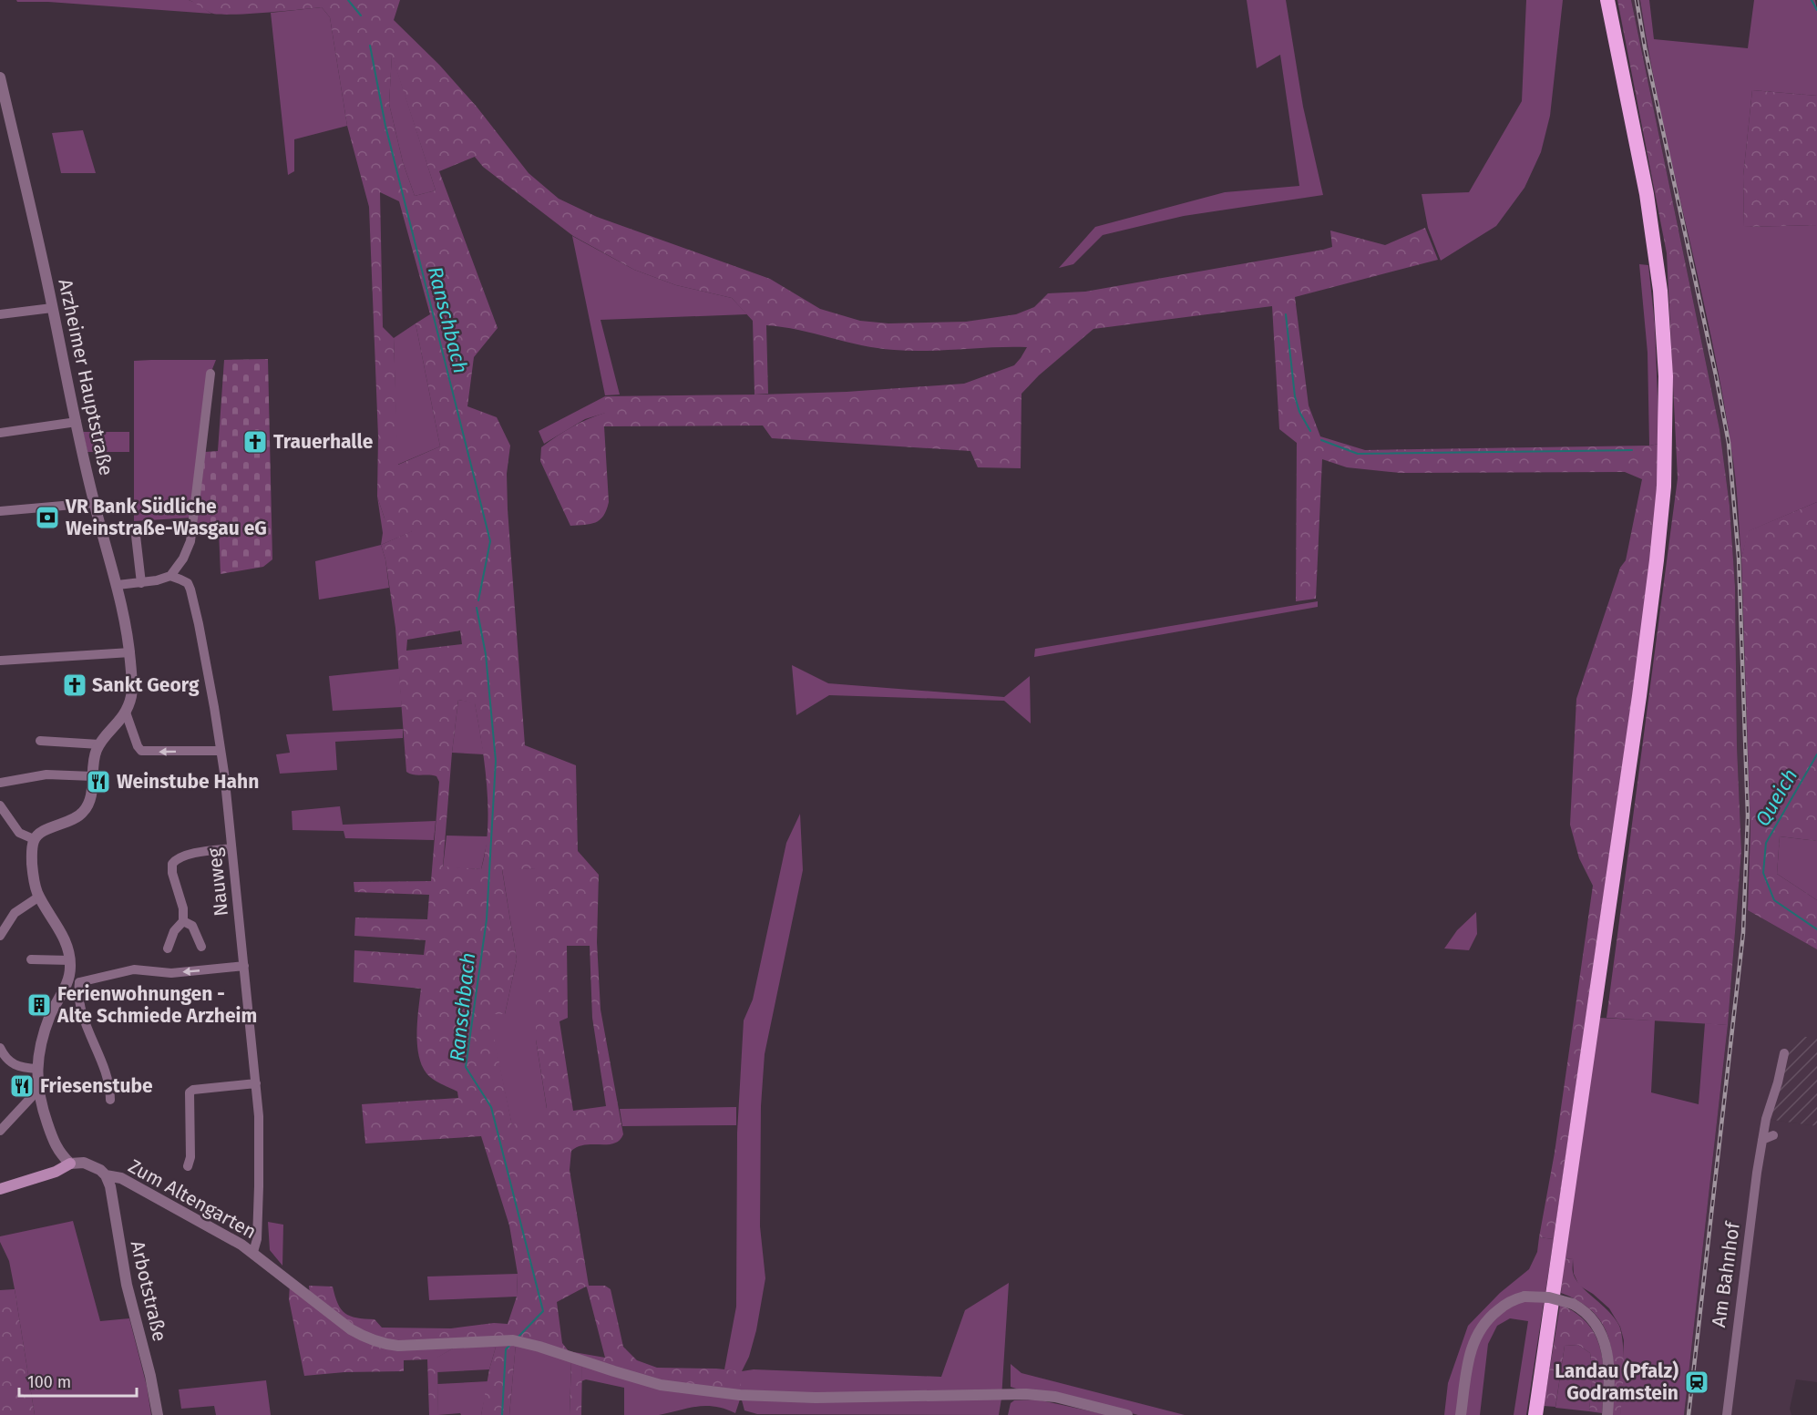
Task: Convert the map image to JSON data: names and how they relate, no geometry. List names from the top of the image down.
{
  "streets": {
    "street": [
      "Arzheimer Hauptstraße",
      "Nauweg",
      "Zum Altengarten",
      "Am Bahnhof",
      "Arbotstraße"
    ]
  },
  "crossings": [
    ["Nauweg", "Zum Altengarten"],
    ["Zum Altengarten", "Arbotstraße"]
  ],
  "water": ["Ranschbach", "Queich"],
  "places": {
    "church": ["Trauerhalle", "Sankt Georg"],
    "bank": ["VR Bank Südliche Weinstraße-Wasgau eG"],
    "restaurant": ["Weinstube Hahn", "Friesenstube"],
    "building": ["Ferienwohnungen - Alte Schmiede Arzheim"],
    "station": ["Landau (Pfalz) Godramstein"]
  },
  "scale_bar": "100 m"
}
